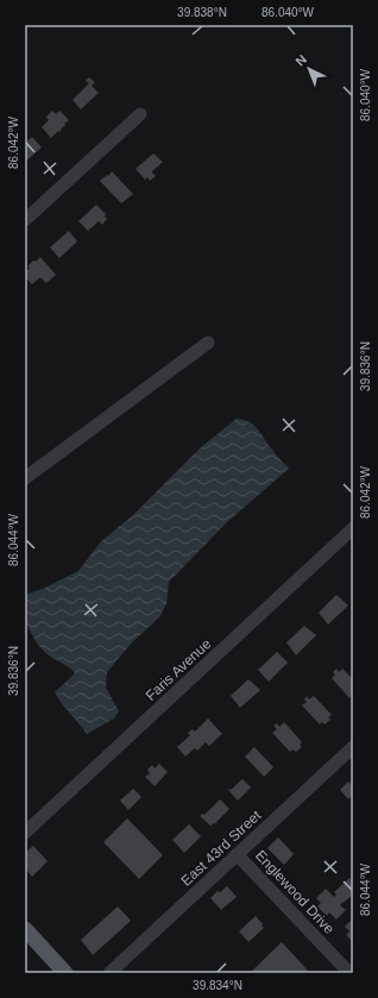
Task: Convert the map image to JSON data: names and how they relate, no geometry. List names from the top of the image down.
{
  "streets": {
    "street": ["Faris Avenue", "East 43rd Street", "Englewood Drive"]
  },
  "crossings": [
    ["East 43rd Street", "Englewood Drive"]
  ],
  "north": "top left",
  "coordinates": [
    "39.838°N",
    "86.040°W",
    "86.042°W",
    "39.836°N",
    "86.044°W",
    "39.834°N"
  ]
}
